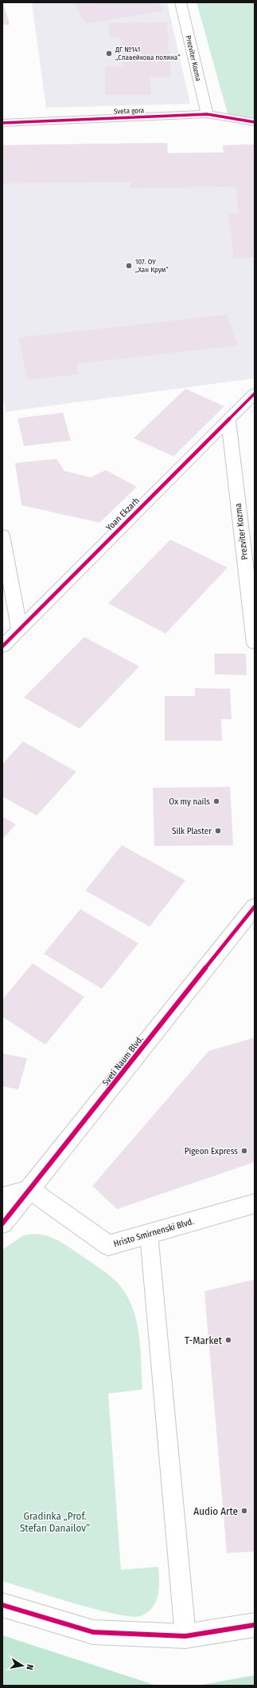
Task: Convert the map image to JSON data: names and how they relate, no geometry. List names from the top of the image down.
{
  "streets": {
    "street": [
      "Prezviter Kozma",
      "Sveta gora",
      "Yoan Ekzarh",
      "Sveti Naum Blvd.",
      "Hristo Smirnenski Blvd."
    ]
  },
  "crossings": [
    ["Prezviter Kozma", "Sveta gora"],
    ["Prezviter Kozma", "Yoan Ekzarh"],
    ["Sveti Naum Blvd.", "Hristo Smirnenski Blvd."]
  ],
  "parks": ["Gradinka „Prof. Stefan Danailov“"],
  "places": [
    "ДГ №141 „Славейкова поляна“",
    "107. ОУ „Хан Крум“",
    "Ox my nails",
    "Silk Plaster",
    "Pigeon Express",
    "T-Market",
    "Audio Arte"
  ],
  "north": "right"
}
